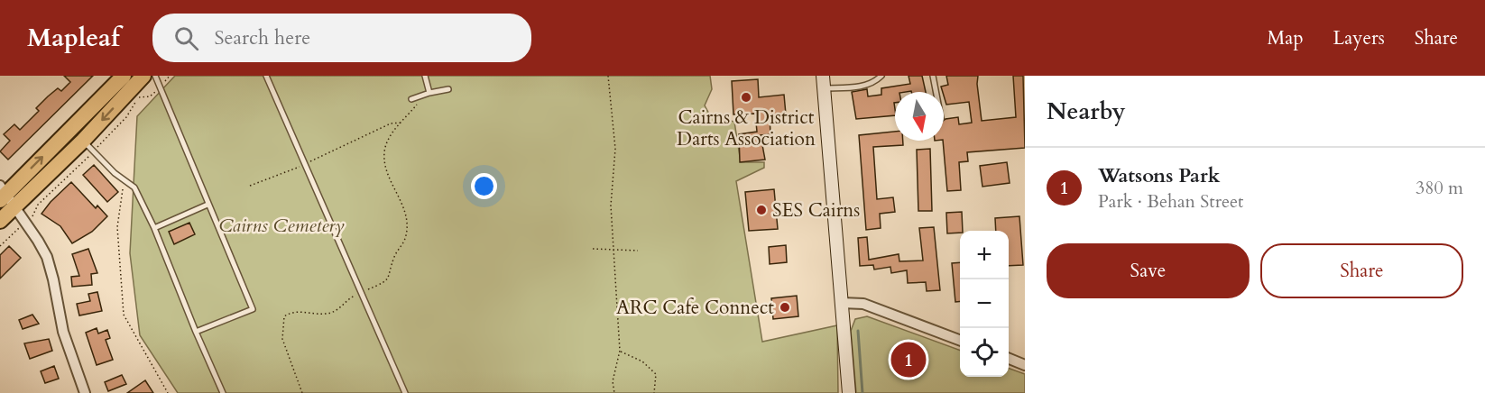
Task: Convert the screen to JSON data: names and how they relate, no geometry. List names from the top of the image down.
{
  "parks": ["Cairns Cemetery"],
  "places": ["Cairns & District Darts Association", "SES Cairns", "ARC Cafe Connect"],
  "north": "bottom",
  "page": {
    "header": "Mapleaf",
    "search": "Search here",
    "nav": ["Map", "Layers", "Share"],
    "heading": "Nearby",
    "list": [
      {
        "mark": "1",
        "name": "Watsons Park",
        "note": "Park · Behan Street",
        "value": "380 m"
      }
    ],
    "buttons": ["Save", "Share"],
    "map_buttons": ["+", "−"],
    "pins": "1"
  }
}
